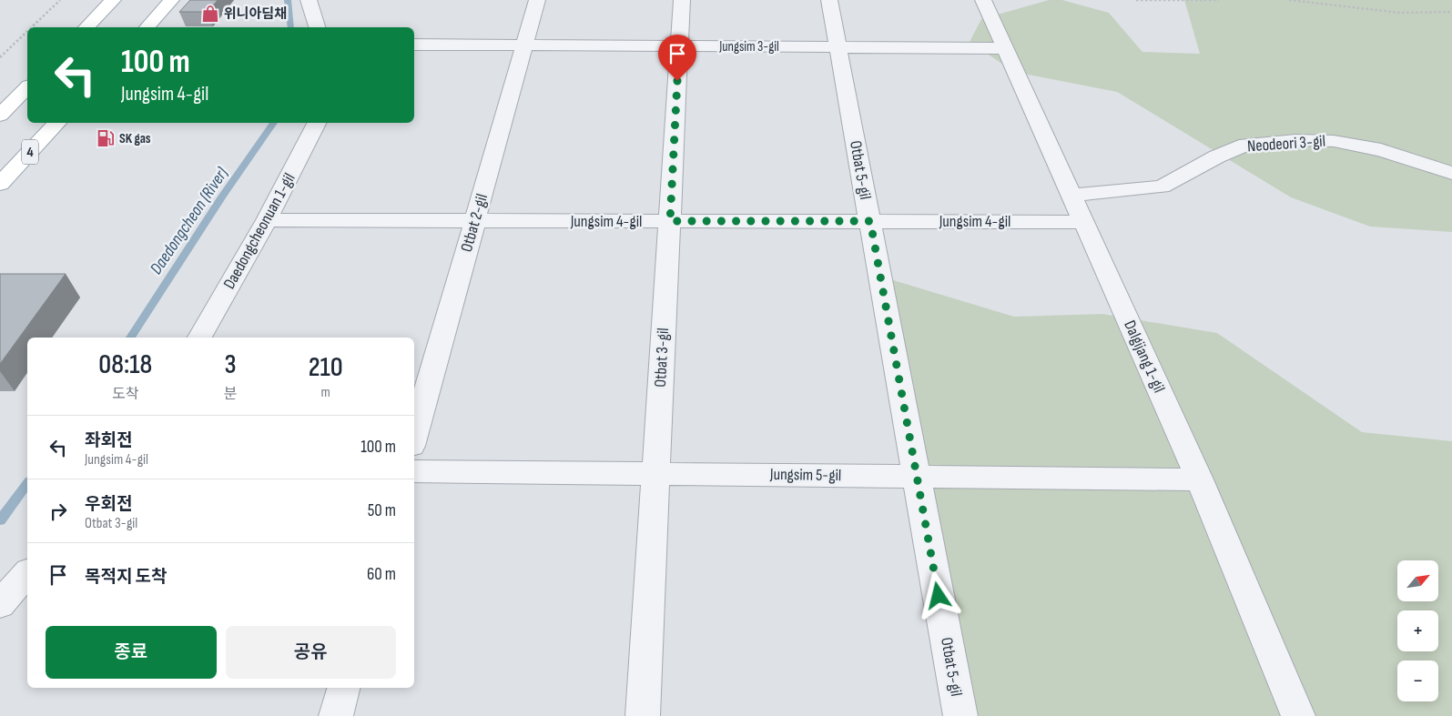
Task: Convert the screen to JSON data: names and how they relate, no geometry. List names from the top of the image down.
{
  "streets": {
    "main road": ["4"],
    "street": [
      "Jungsim 3-gil",
      "Neodeori 3-gil",
      "Otbat 5-gil",
      "Jungsim 4-gil",
      "Otbat 2-gil",
      "Daedongcheonuan 1-gil",
      "Dalgijang 1-gil",
      "Otbat 3-gil",
      "Jungsim 5-gil"
    ]
  },
  "crossings": [
    ["Jungsim 3-gil", "Otbat 5-gil"],
    ["Jungsim 3-gil", "Otbat 2-gil"],
    ["Jungsim 3-gil", "Dalgijang 1-gil"],
    ["Jungsim 3-gil", "Otbat 3-gil"],
    ["Neodeori 3-gil", "Dalgijang 1-gil"],
    ["Otbat 5-gil", "Jungsim 4-gil"],
    ["Otbat 5-gil", "Jungsim 5-gil"],
    ["Jungsim 4-gil", "Otbat 2-gil"],
    ["Jungsim 4-gil", "Daedongcheonuan 1-gil"],
    ["Jungsim 4-gil", "Dalgijang 1-gil"],
    ["Jungsim 4-gil", "Otbat 3-gil"],
    ["Dalgijang 1-gil", "Jungsim 5-gil"],
    ["Otbat 3-gil", "Jungsim 5-gil"]
  ],
  "water": ["Daedongcheon (River)"],
  "places": {
    "shop": ["위니아딤채"],
    "fuel station": ["SK gas"]
  },
  "north": "top right",
  "page": {
    "turn": ["100 m", "Jungsim 4-gil"],
    "eta": [
      "08:18",
      "도착",
      "3",
      "분",
      "210",
      "m"
    ],
    "list": [
      {
        "name": "좌회전",
        "note": "Jungsim 4-gil",
        "value": "100 m"
      },
      {
        "name": "우회전",
        "note": "Otbat 3-gil",
        "value": "50 m"
      },
      {
        "name": "목적지 도착",
        "value": "60 m"
      }
    ],
    "map_buttons": ["+", "−"],
    "buttons": ["종료", "공유"]
  }
}
